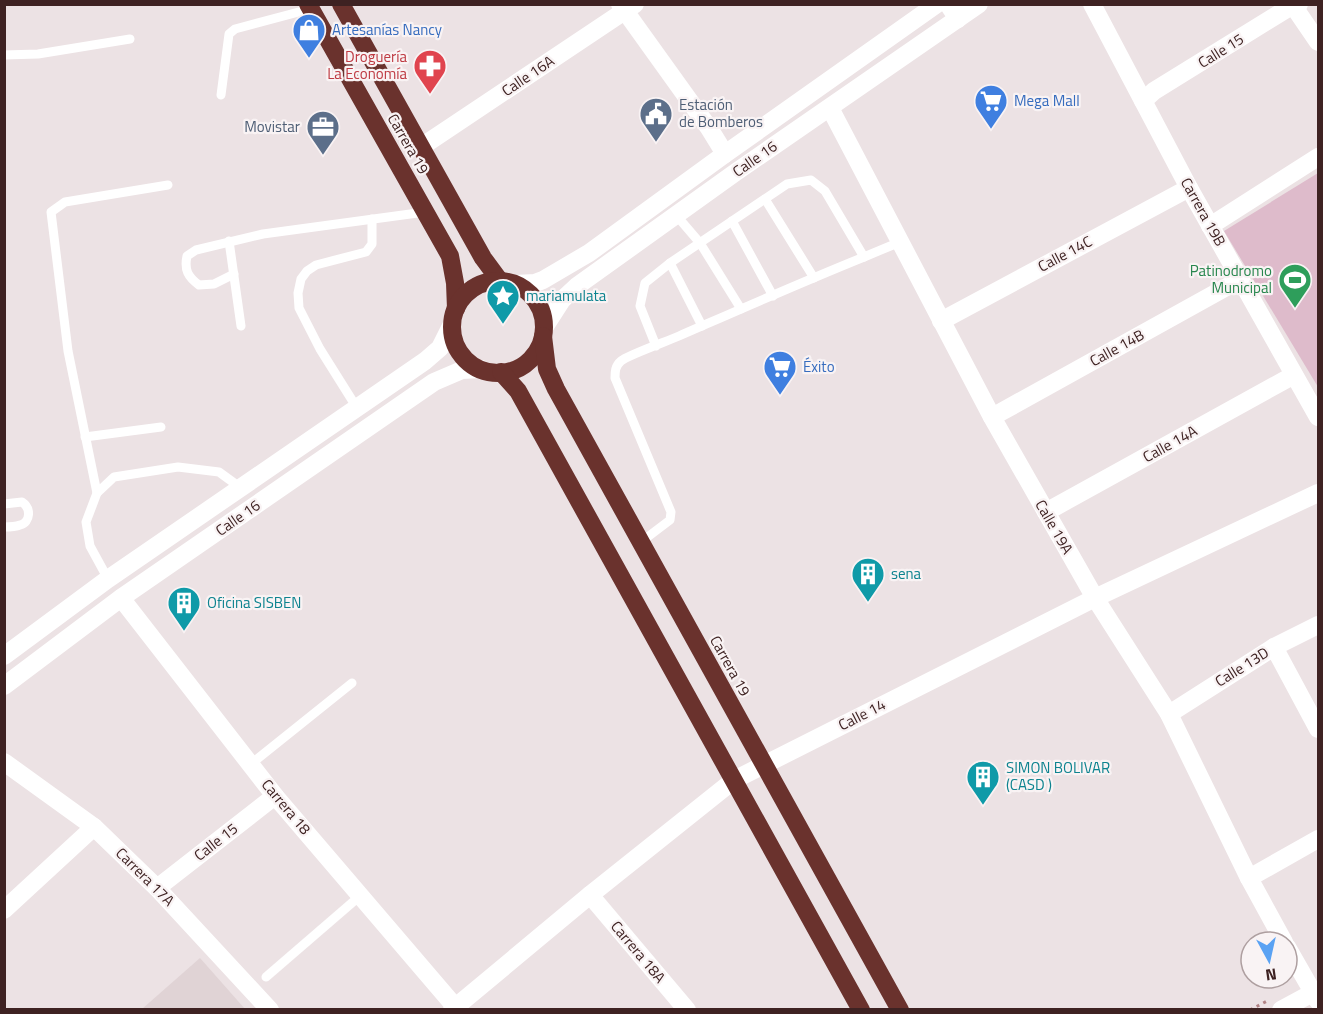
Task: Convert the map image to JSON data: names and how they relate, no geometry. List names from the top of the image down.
{
  "streets": {
    "highway": ["Carrera 19"],
    "street": [
      "Calle 15",
      "Calle 16A",
      "Calle 16",
      "Carrera 19B",
      "Calle 14C",
      "Calle 14B",
      "Calle 14A",
      "Calle 19A",
      "Calle 13D",
      "Calle 14",
      "Carrera 18",
      "Carrera 17A",
      "Carrera 18A"
    ]
  },
  "crossings": [
    ["Calle 15", "Carrera 19B"],
    ["Calle 15", "Carrera 18"],
    ["Calle 15", "Carrera 17A"],
    ["Calle 16A", "Carrera 19"],
    ["Carrera 19", "Calle 16"],
    ["Carrera 19", "Calle 14"],
    ["Calle 16", "Calle 19A"],
    ["Calle 16", "Carrera 18"],
    ["Carrera 19B", "Calle 14C"],
    ["Carrera 19B", "Calle 14B"],
    ["Carrera 19B", "Calle 14A"],
    ["Calle 14C", "Calle 19A"],
    ["Calle 14B", "Calle 19A"],
    ["Calle 14A", "Calle 19A"],
    ["Calle 19A", "Calle 13D"],
    ["Calle 19A", "Calle 14"],
    ["Calle 14", "Carrera 18"],
    ["Calle 14", "Carrera 18A"]
  ],
  "places": {
    "shop": ["Artesanías Nancy"],
    "pharmacy": ["Droguería La Economía"],
    "supermarket": ["Mega Mall", "Éxito"],
    "public building": ["Estación de Bomberos"],
    "office": ["Movistar"],
    "sports": ["Patinodromo Municipal"],
    "place": ["mariamulata"],
    "building": ["sena", "Oficina SISBEN", "SIMON BOLIVAR (CASD )"]
  },
  "north": "bottom"
}
